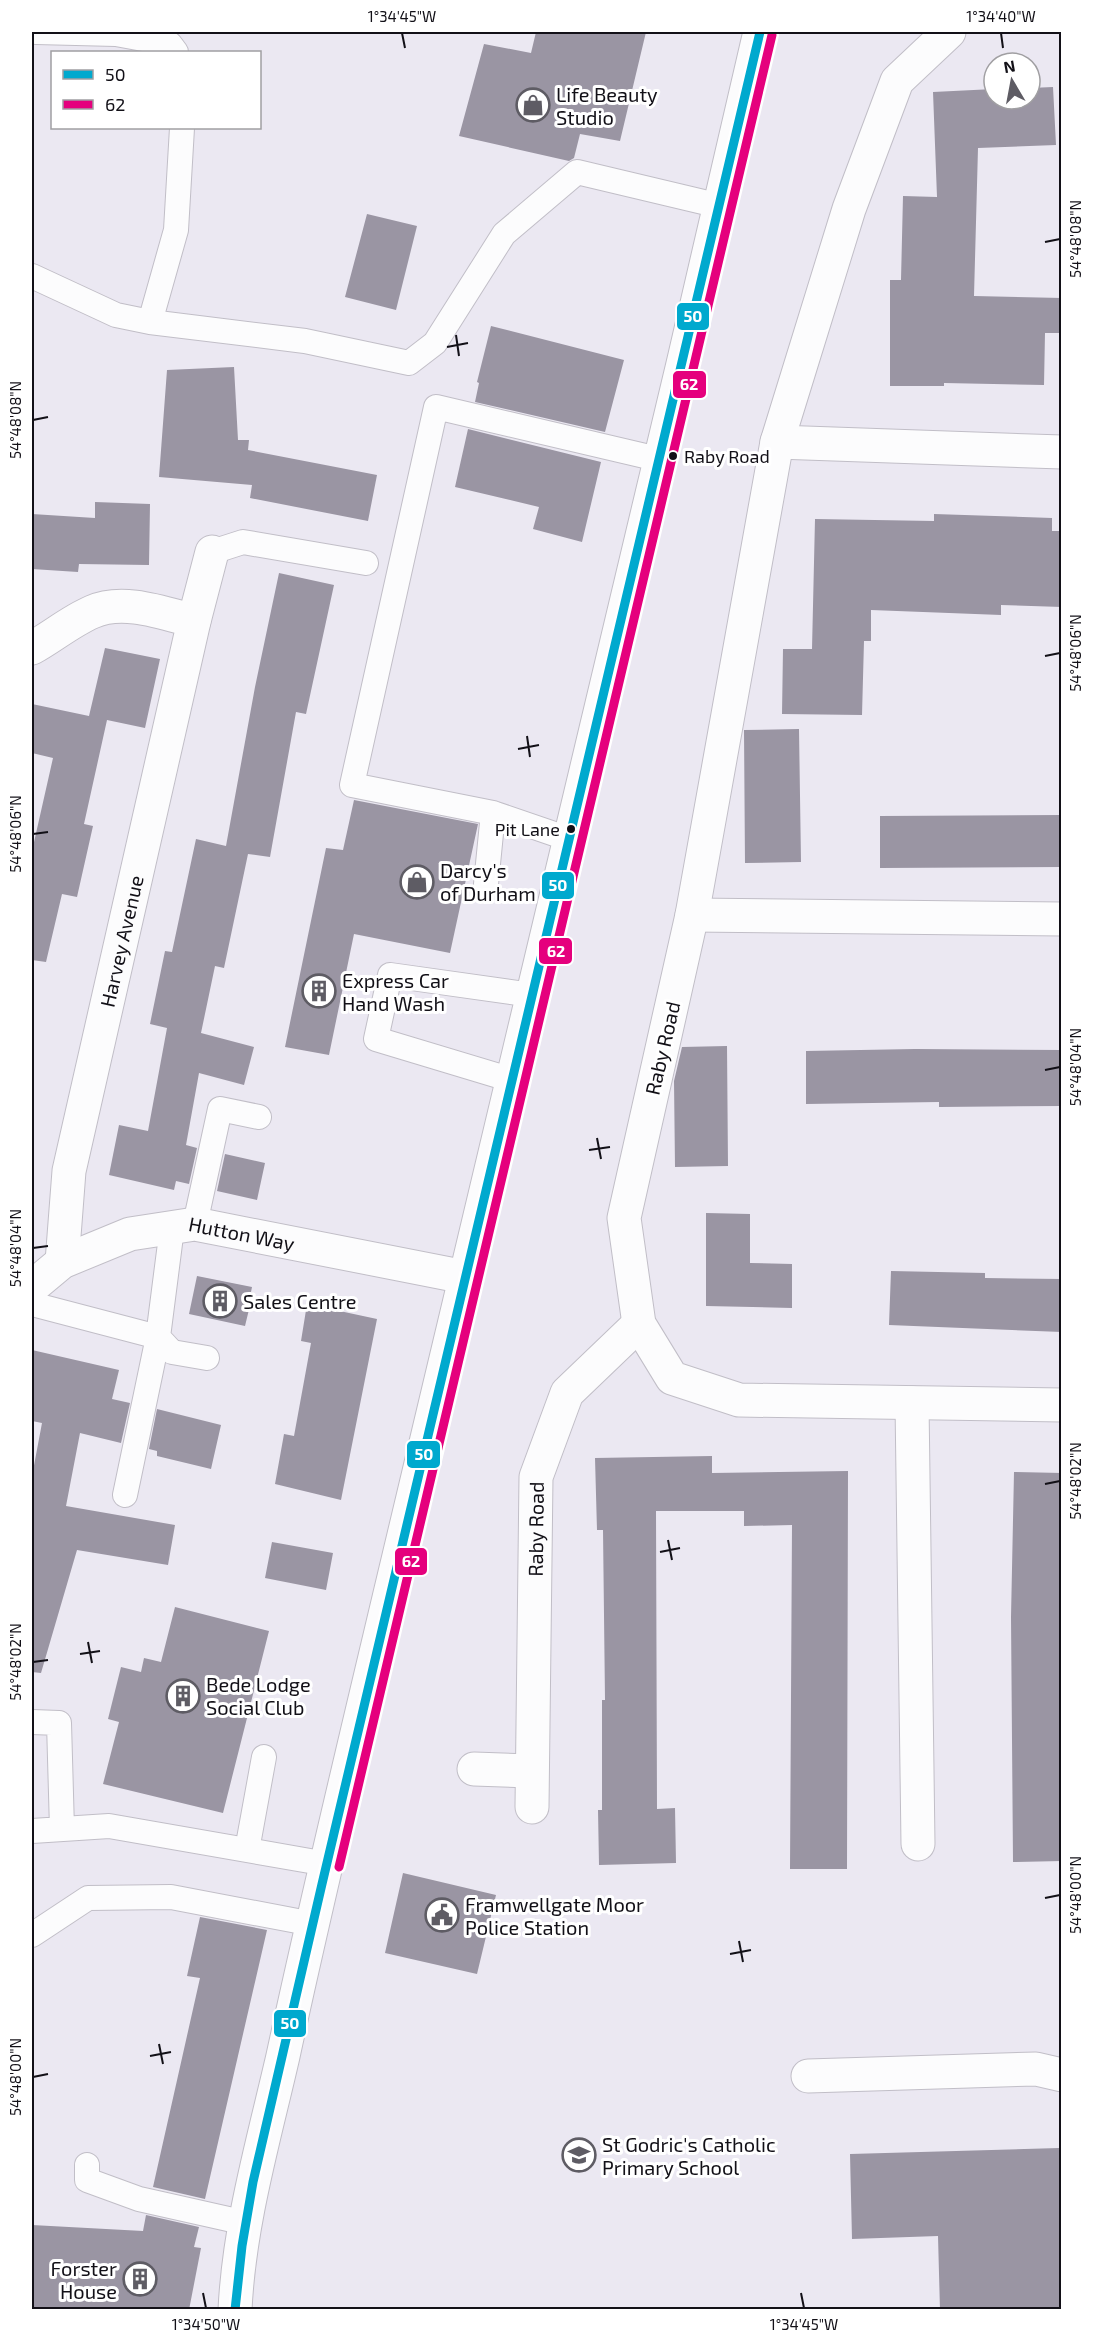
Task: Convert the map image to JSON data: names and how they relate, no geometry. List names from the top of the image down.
{
  "streets": {
    "street": ["Harvey Avenue", "Raby Road", "Hutton Way"]
  },
  "crossings": [
    ["Harvey Avenue", "Hutton Way"]
  ],
  "places": {
    "shop": ["Life Beauty Studio", "Darcy's of Durham"],
    "other": ["Raby Road", "Pit Lane"],
    "building": [
      "Express Car Hand Wash",
      "Sales Centre",
      "Bede Lodge Social Club",
      "Forster House"
    ],
    "public building": ["Framwellgate Moor Police Station"],
    "school or university": ["St Godric's Catholic Primary School"]
  },
  "lines": ["transit line 50", "transit line 62"],
  "legend": ["50", "62"],
  "north": "top",
  "coordinates": [
    "1°34'45\"W",
    "1°34'40\"W",
    "54°48'08\"N",
    "54°48'06\"N",
    "54°48'04\"N",
    "54°48'02\"N",
    "54°48'00\"N",
    "1°34'50\"W"
  ]
}
